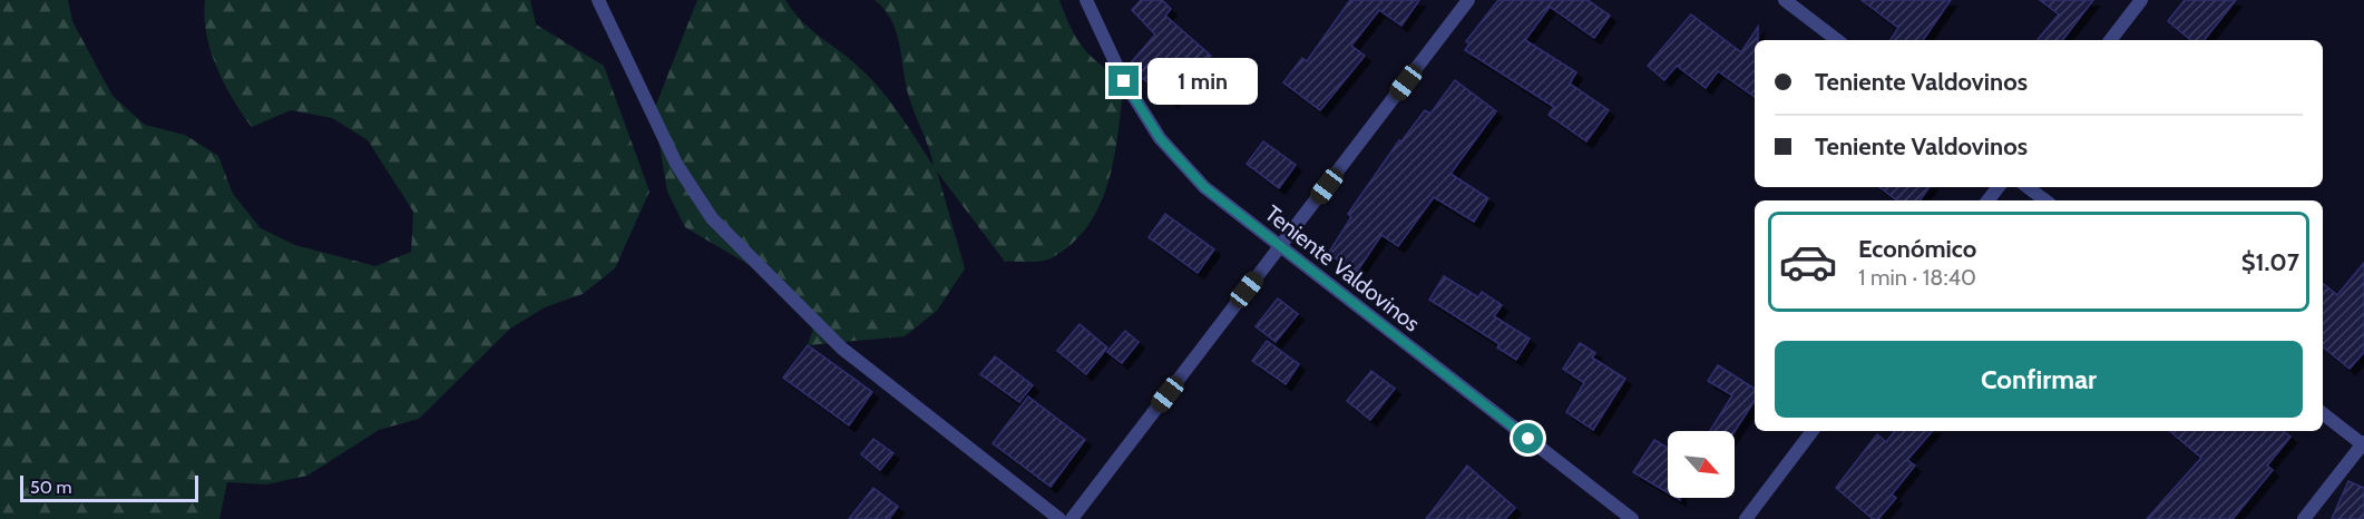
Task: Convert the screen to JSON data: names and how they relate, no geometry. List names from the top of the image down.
{
  "streets": {
    "street": ["Teniente Valdovinos"]
  },
  "scale_bar": "50 m",
  "north": "bottom right",
  "page": {
    "banner": ["Teniente Valdovinos", "Teniente Valdovinos"],
    "bubble": "1 min",
    "list": [
      {
        "name": "Económico",
        "note": "1 min · 18:40",
        "value": "$1.07"
      }
    ],
    "buttons": "Confirmar",
    "scale": "50 m"
  }
}
